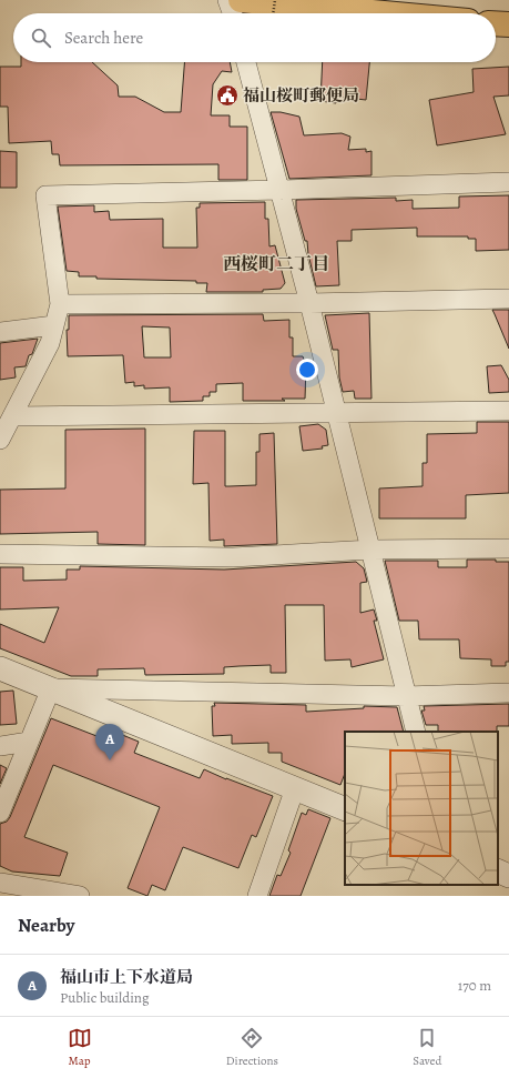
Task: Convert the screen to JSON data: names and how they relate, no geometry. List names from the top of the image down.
{
  "districts": ["西桜町二丁目"],
  "places": {
    "public building": ["福山桜町郵便局"]
  },
  "page": {
    "search": "Search here",
    "pins": "A",
    "heading": "Nearby",
    "list": [
      {
        "mark": "A",
        "name": "福山市上下水道局",
        "note": "Public building",
        "value": "170 m"
      }
    ],
    "nav": ["Map", "Directions", "Saved"]
  }
}
